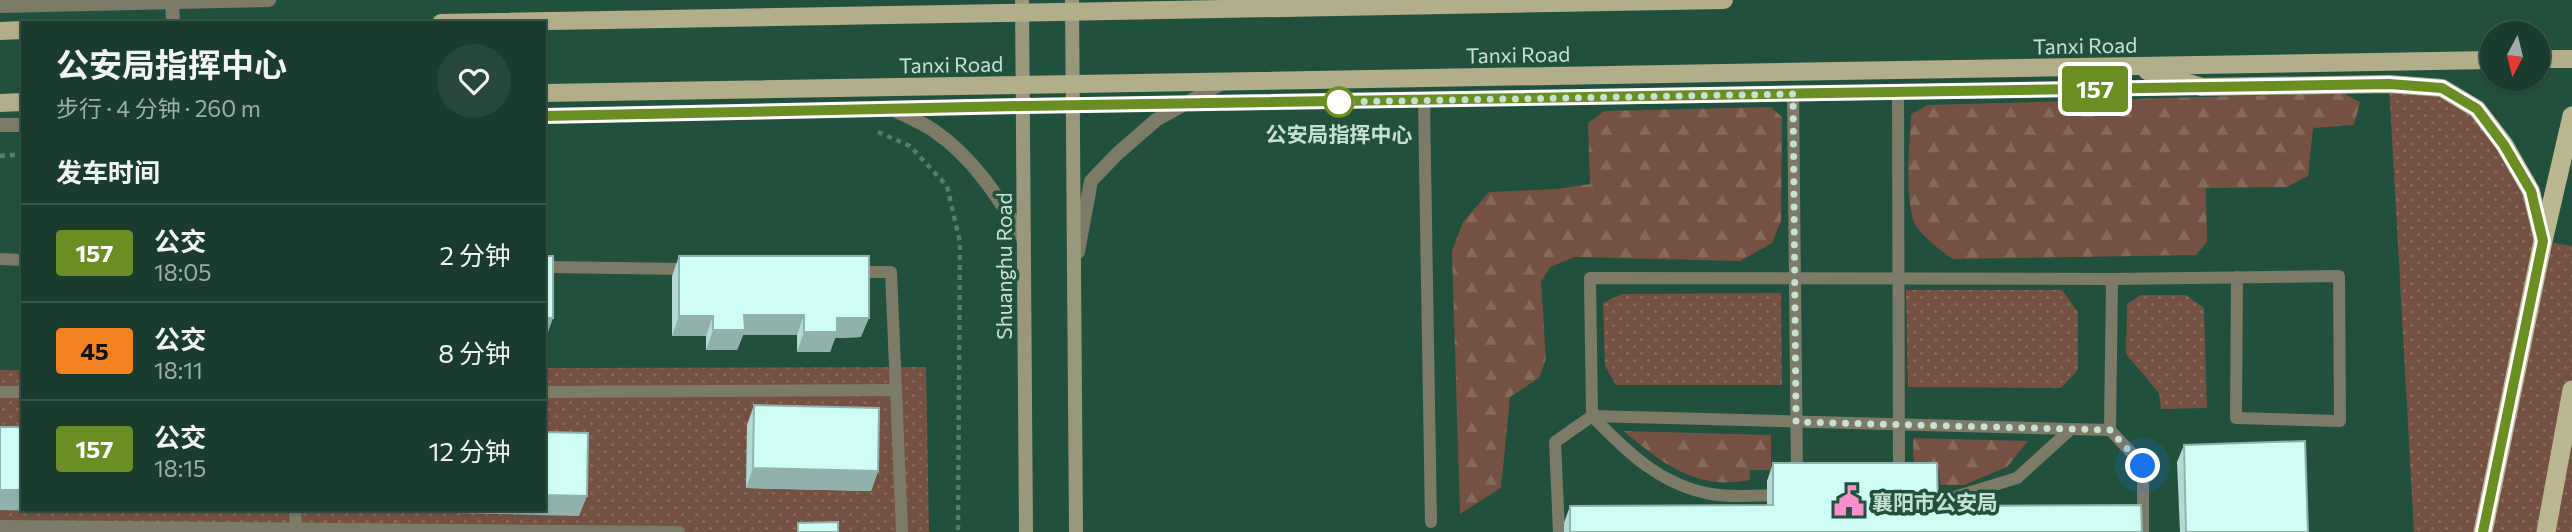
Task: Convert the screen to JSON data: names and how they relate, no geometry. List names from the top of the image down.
{
  "streets": {
    "main road": ["Tanxi Road", "Shuanghu Road"]
  },
  "crossings": [
    ["Tanxi Road", "Shuanghu Road"]
  ],
  "places": {
    "other": ["公安局指挥中心"],
    "public building": ["襄阳市公安局"]
  },
  "lines": ["bus line 157"],
  "north": "bottom",
  "page": {
    "on_map": "157",
    "heading": [
      ["公安局指挥中心", "步行 · 4 分钟 · 260 m"],
      "发车时间"
    ],
    "list": [
      {
        "mark": "157",
        "name": "公交",
        "note": "18:05",
        "value": "2 分钟"
      },
      {
        "mark": "45",
        "name": "公交",
        "note": "18:11",
        "value": "8 分钟"
      },
      {
        "mark": "157",
        "name": "公交",
        "note": "18:15",
        "value": "12 分钟"
      }
    ]
  }
}
